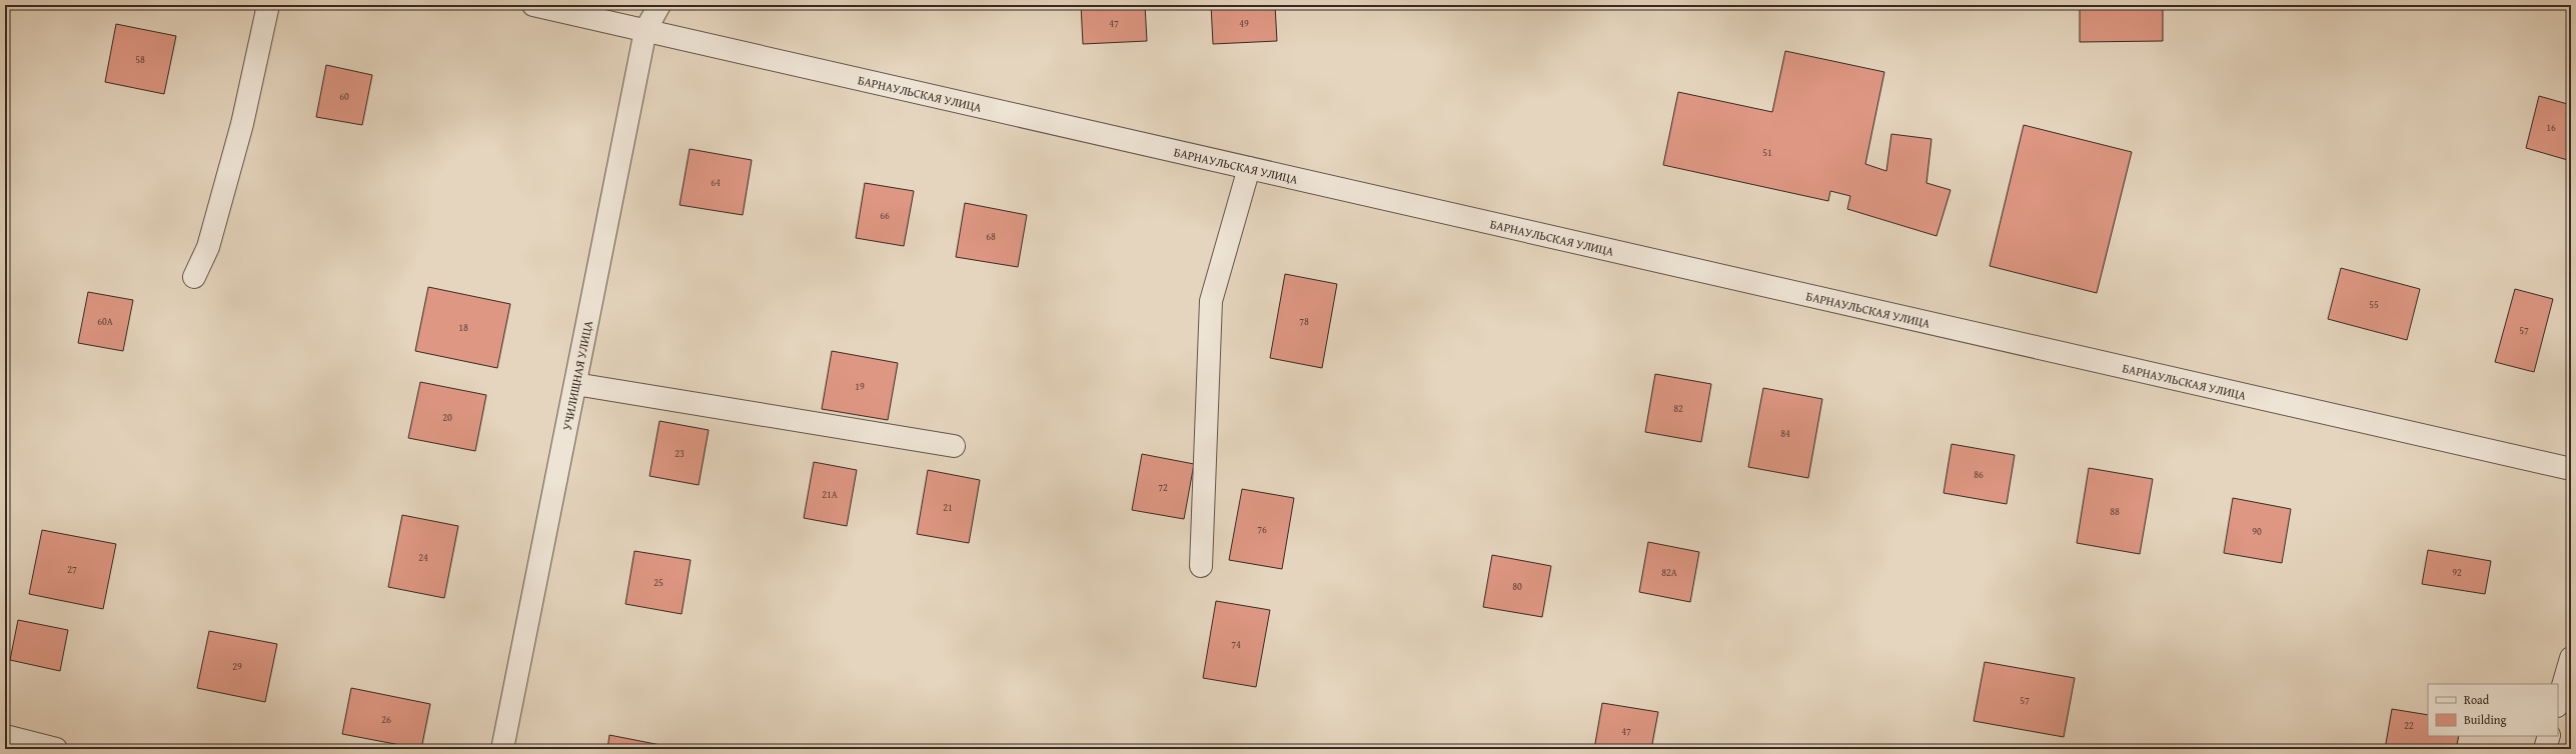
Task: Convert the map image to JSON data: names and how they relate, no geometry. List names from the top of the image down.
{
  "streets": {
    "street": ["БАРНАУЛЬСКАЯ УЛИЦА", "УЧИЛИЩНАЯ УЛИЦА"]
  },
  "crossings": [
    ["БАРНАУЛЬСКАЯ УЛИЦА", "УЧИЛИЩНАЯ УЛИЦА"]
  ],
  "house_numbers": [
    "47",
    "49",
    "58",
    "60",
    "16",
    "51",
    "64",
    "66",
    "68",
    "55",
    "60А",
    "78",
    "18",
    "57",
    "19",
    "82",
    "20",
    "84",
    "23",
    "86",
    "72",
    "21А",
    "21",
    "88",
    "76",
    "90",
    "24",
    "27",
    "82А",
    "92",
    "25",
    "80",
    "74",
    "29",
    "57",
    "26",
    "22",
    "47"
  ],
  "legend": ["Road", "Building"]
}
